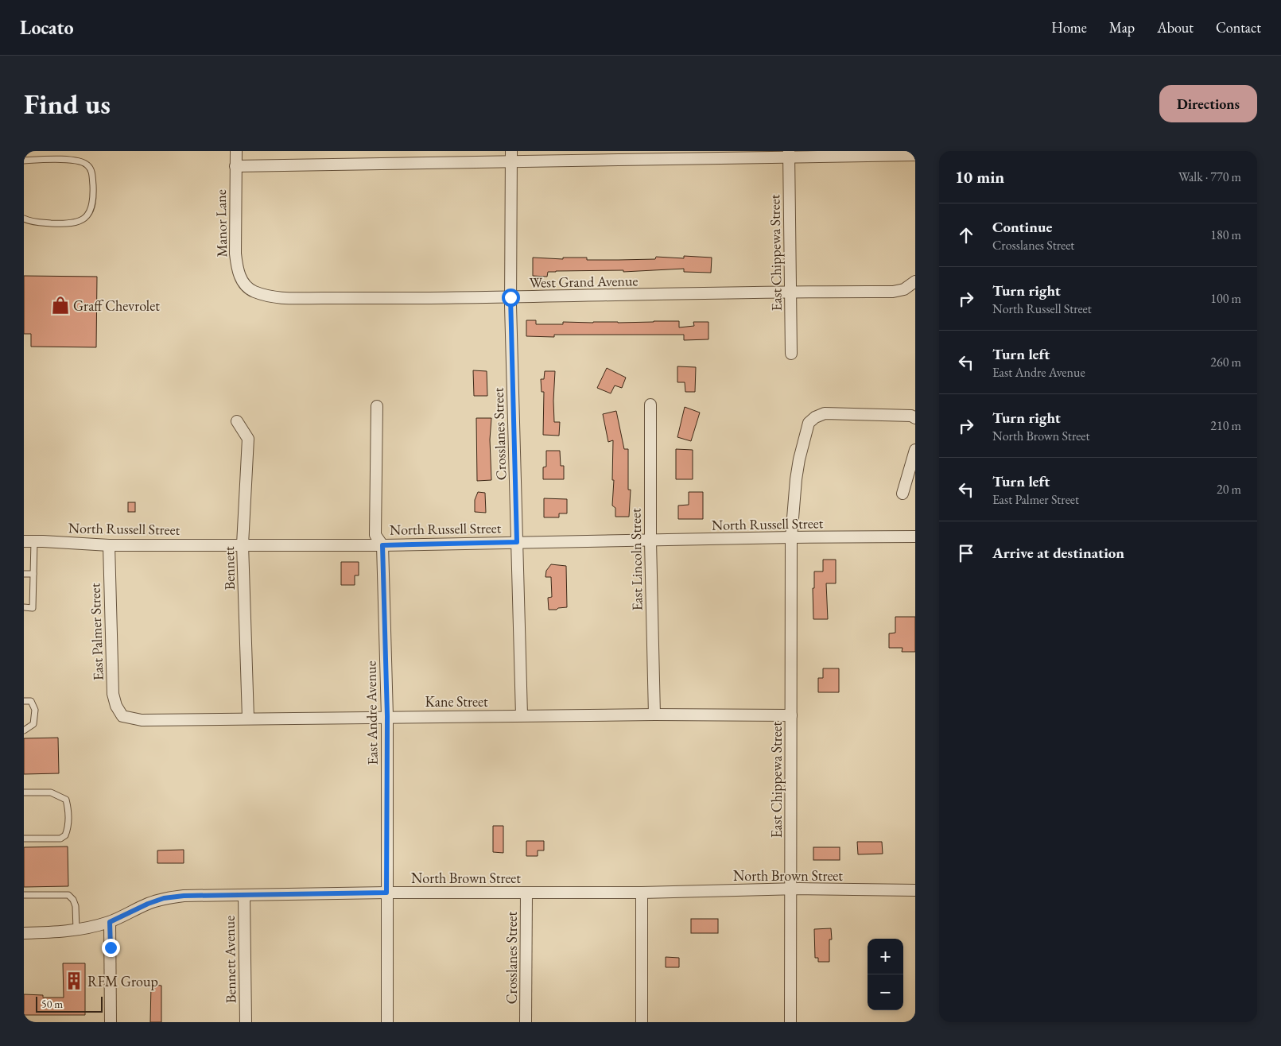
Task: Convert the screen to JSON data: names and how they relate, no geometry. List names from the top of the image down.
{
  "streets": {
    "street": [
      "Manor Lane",
      "East Chippewa Street",
      "West Grand Avenue",
      "Crosslanes Street",
      "North Russell Street",
      "East Lincoln Street",
      "Bennett",
      "East Palmer Street",
      "Kane Street",
      "East Andre Avenue",
      "North Brown Street",
      "Bennett Avenue"
    ]
  },
  "crossings": [
    ["Manor Lane", "West Grand Avenue"],
    ["East Chippewa Street", "West Grand Avenue"],
    ["East Chippewa Street", "North Russell Street"],
    ["East Chippewa Street", "Kane Street"],
    ["East Chippewa Street", "North Brown Street"],
    ["West Grand Avenue", "Crosslanes Street"],
    ["Crosslanes Street", "North Russell Street"],
    ["Crosslanes Street", "Kane Street"],
    ["Crosslanes Street", "North Brown Street"],
    ["North Russell Street", "East Lincoln Street"],
    ["North Russell Street", "Bennett"],
    ["North Russell Street", "East Palmer Street"],
    ["North Russell Street", "East Andre Avenue"],
    ["East Lincoln Street", "Kane Street"],
    ["Bennett", "Kane Street"],
    ["East Palmer Street", "Kane Street"],
    ["Kane Street", "East Andre Avenue"],
    ["East Andre Avenue", "North Brown Street"],
    ["North Brown Street", "Bennett Avenue"]
  ],
  "places": {
    "shop": ["Graff Chevrolet"],
    "building": ["RFM Group"]
  },
  "scale_bar": "50 m",
  "page": {
    "header": "Locato",
    "nav": [
      "Home",
      "Map",
      "About",
      "Contact"
    ],
    "buttons": "Directions",
    "title": "Find us",
    "heading": ["10 min", "Walk · 770 m"],
    "list": [
      ["Continue", "Crosslanes Street", "180 m"],
      ["Turn right", "North Russell Street", "100 m"],
      ["Turn left", "East Andre Avenue", "260 m"],
      ["Turn right", "North Brown Street", "210 m"],
      ["Turn left", "East Palmer Street", "20 m"],
      "Arrive at destination"
    ],
    "map_buttons": ["+", "−"],
    "scale": "50 m"
  }
}
